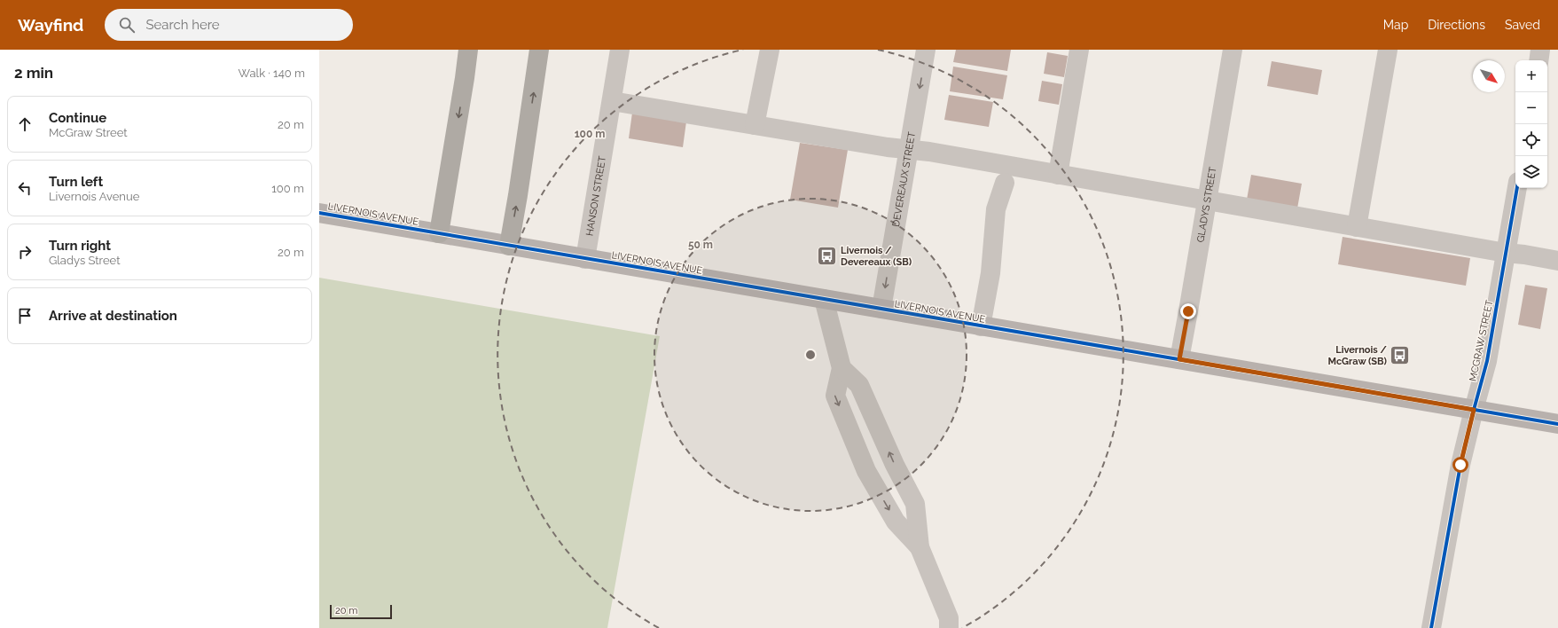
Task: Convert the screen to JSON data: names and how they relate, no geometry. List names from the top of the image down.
{
  "streets": {
    "main road": ["LIVERNOIS AVENUE"],
    "street": [
      "DEVEREAUX STREET",
      "HANSON STREET",
      "GLADYS STREET",
      "MCGRAW STREET"
    ]
  },
  "crossings": [
    ["DEVEREAUX STREET", "LIVERNOIS AVENUE"],
    ["HANSON STREET", "LIVERNOIS AVENUE"],
    ["GLADYS STREET", "LIVERNOIS AVENUE"],
    ["LIVERNOIS AVENUE", "MCGRAW STREET"]
  ],
  "places": {
    "bus stop": ["Livernois / Devereaux (SB)", "Livernois / McGraw (SB)"]
  },
  "scale_bar": "20 m",
  "north": "bottom right",
  "page": {
    "header": "Wayfind",
    "search": "Search here",
    "nav": ["Map", "Directions", "Saved"],
    "heading": ["2 min", "Walk · 140 m"],
    "map_buttons": ["+", "−"],
    "list": [
      ["Continue", "McGraw Street", "20 m"],
      ["Turn left", "Livernois Avenue", "100 m"],
      ["Turn right", "Gladys Street", "20 m"],
      "Arrive at destination"
    ],
    "scale": "20 m"
  },
  "rings": ["100 m", "50 m"]
}
